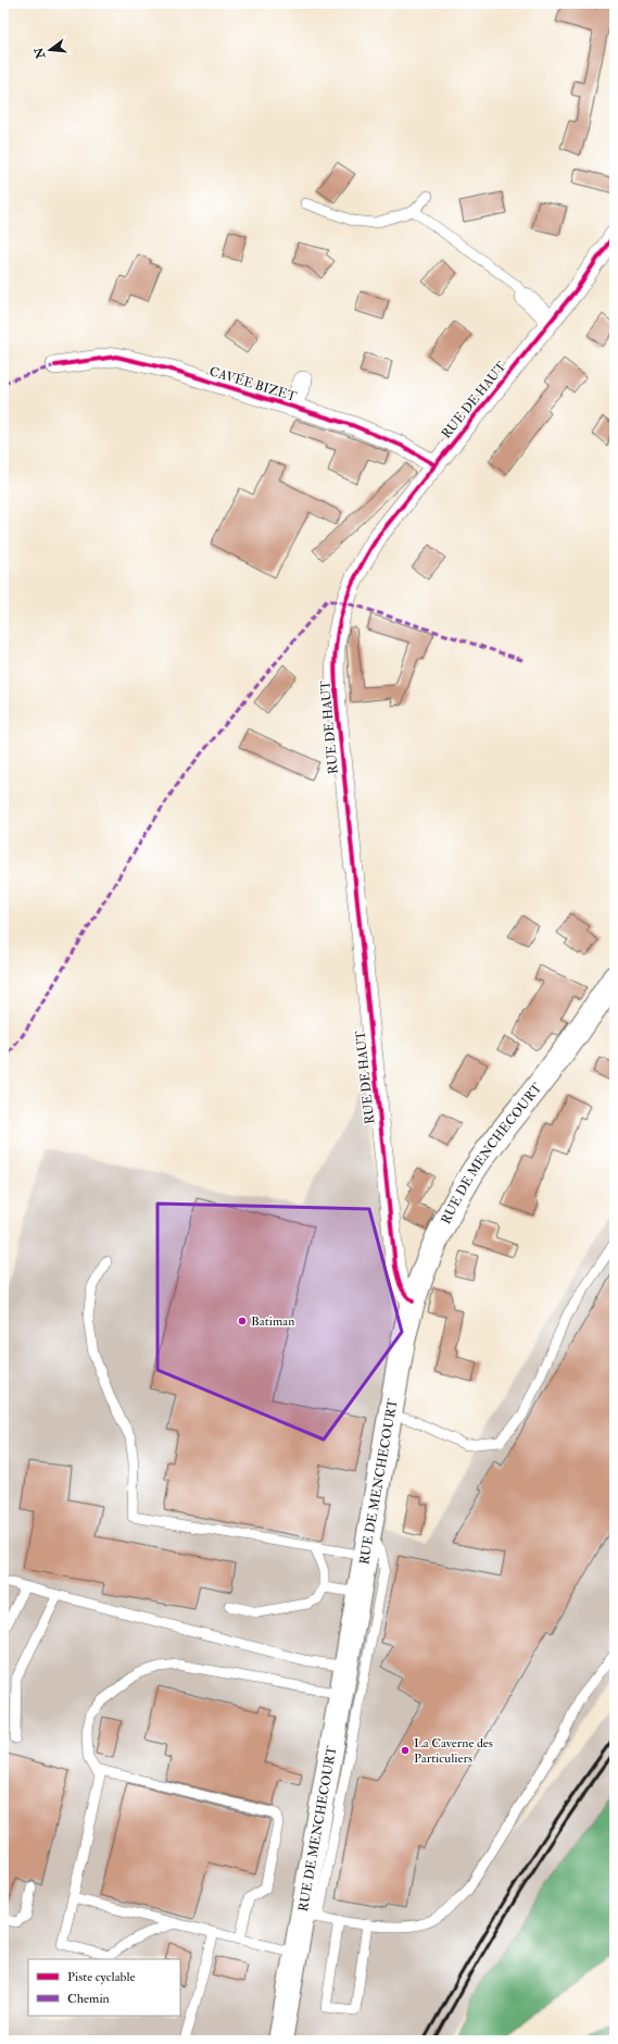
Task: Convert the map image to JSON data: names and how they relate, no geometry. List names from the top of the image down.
{
  "streets": {
    "main road": ["RUE DE MENCHECOURT"],
    "street": ["CAVÉE BIZET", "RUE DE HAUT"]
  },
  "crossings": [
    ["CAVÉE BIZET", "RUE DE HAUT"],
    ["RUE DE HAUT", "RUE DE MENCHECOURT"]
  ],
  "places": ["Batiman", "La Caverne des Particuliers"],
  "legend": ["Piste cyclable", "Chemin"],
  "north": "left"
}
